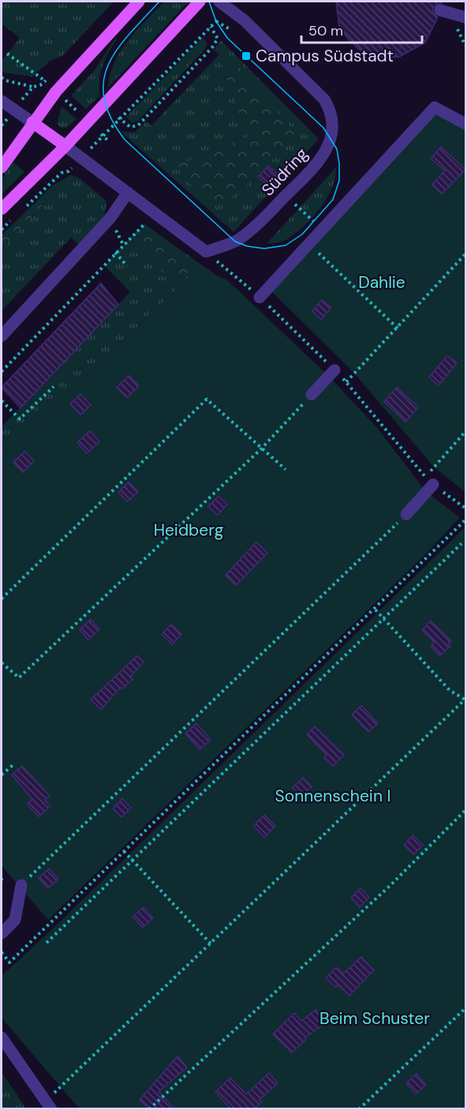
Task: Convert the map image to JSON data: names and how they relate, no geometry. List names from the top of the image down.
{
  "streets": {
    "main road": ["Südring"]
  },
  "parks": [
    "Dahlie",
    "Heidberg",
    "Sonnenschein I",
    "Beim Schuster"
  ],
  "places": {
    "transit": ["Campus Südstadt"]
  },
  "scale_bar": "50 m"
}
